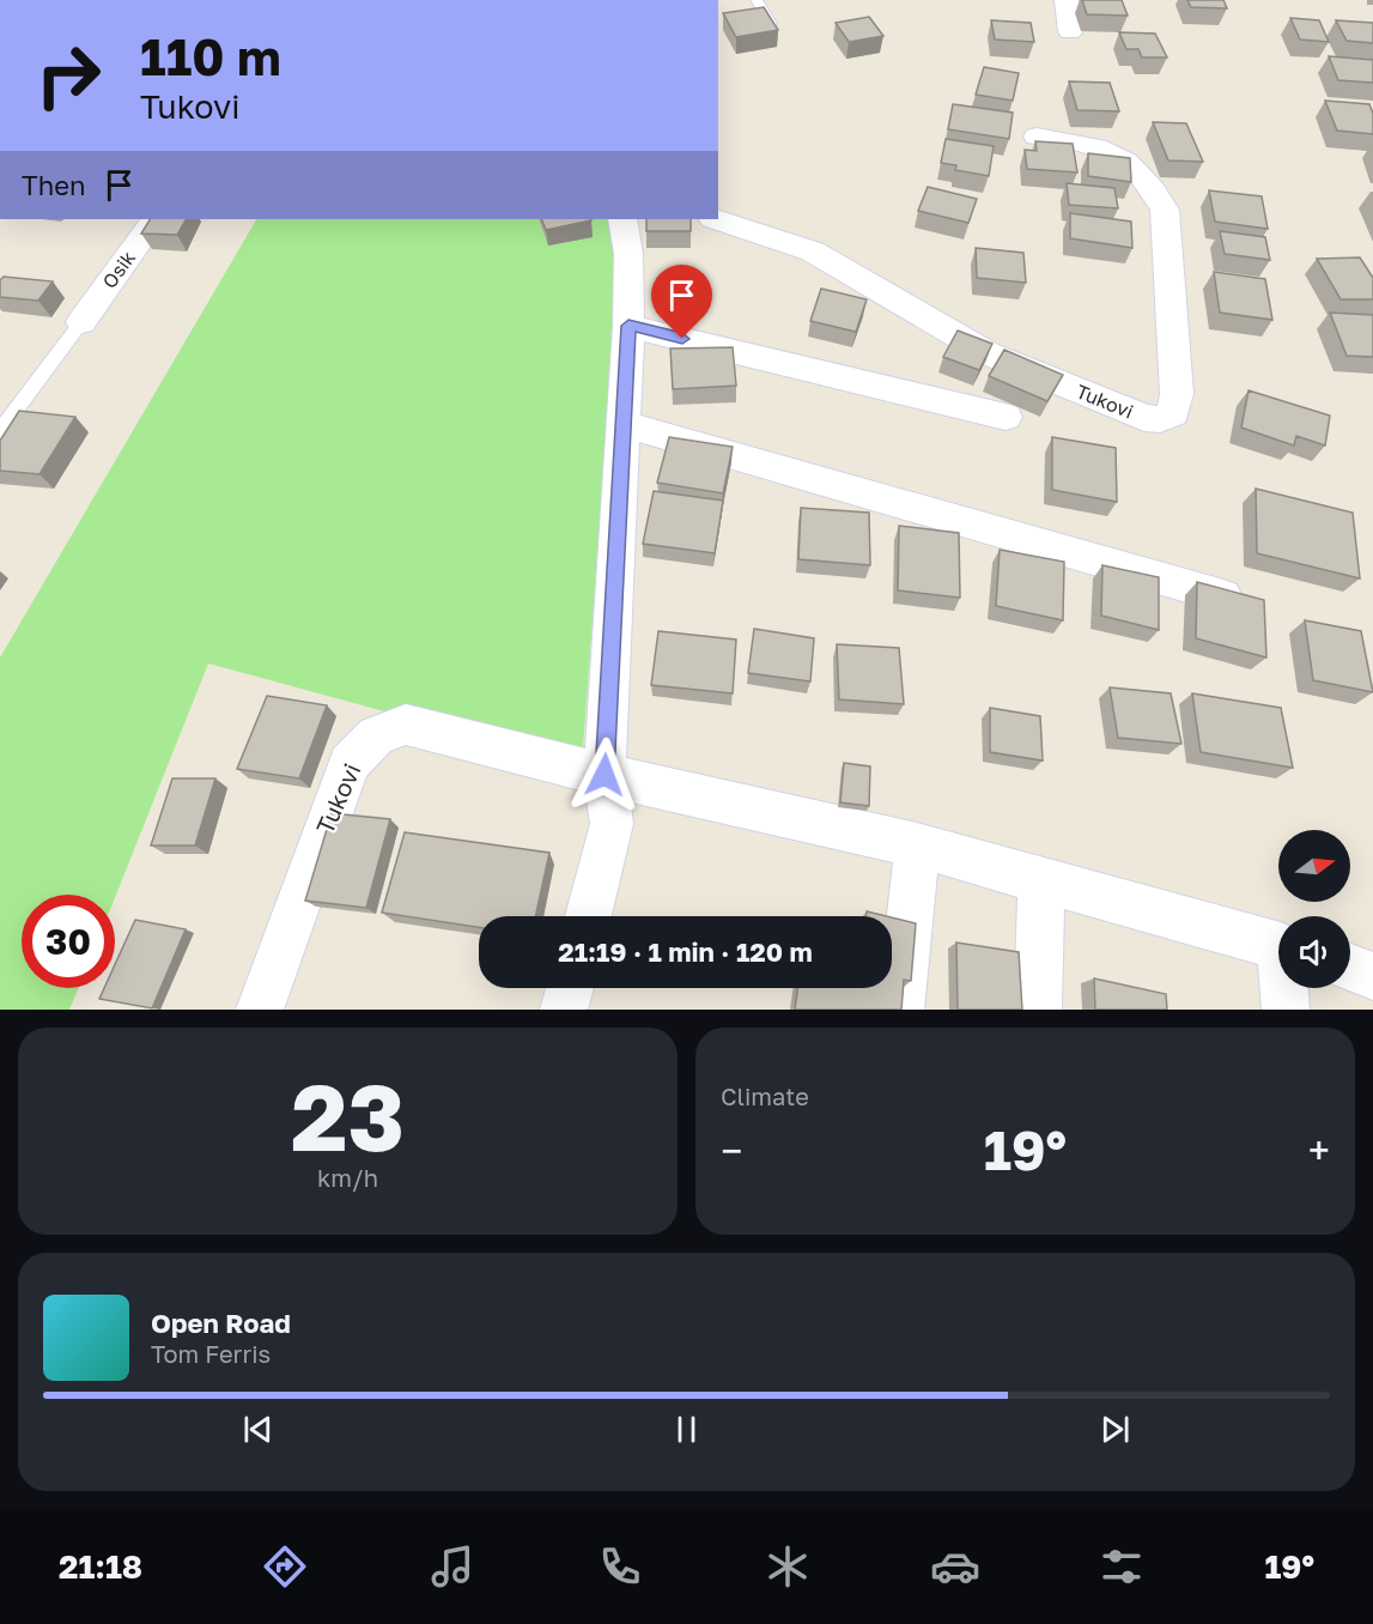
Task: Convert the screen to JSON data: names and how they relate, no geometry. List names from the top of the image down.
{
  "streets": {
    "street": ["Osik", "Tukovi"]
  },
  "north": "right",
  "page": {
    "turn": ["110 m", "Tukovi"],
    "then": "Then",
    "limit": "30",
    "trip": "21:19 · 1 min · 120 m",
    "tile": [
      ["23", "km/h"],
      "Climate"
    ],
    "heat": ["−", "19°", "+"],
    "song": ["Open Road", "Tom Ferris"],
    "tabs": ["21:18", "19°"]
  }
}
